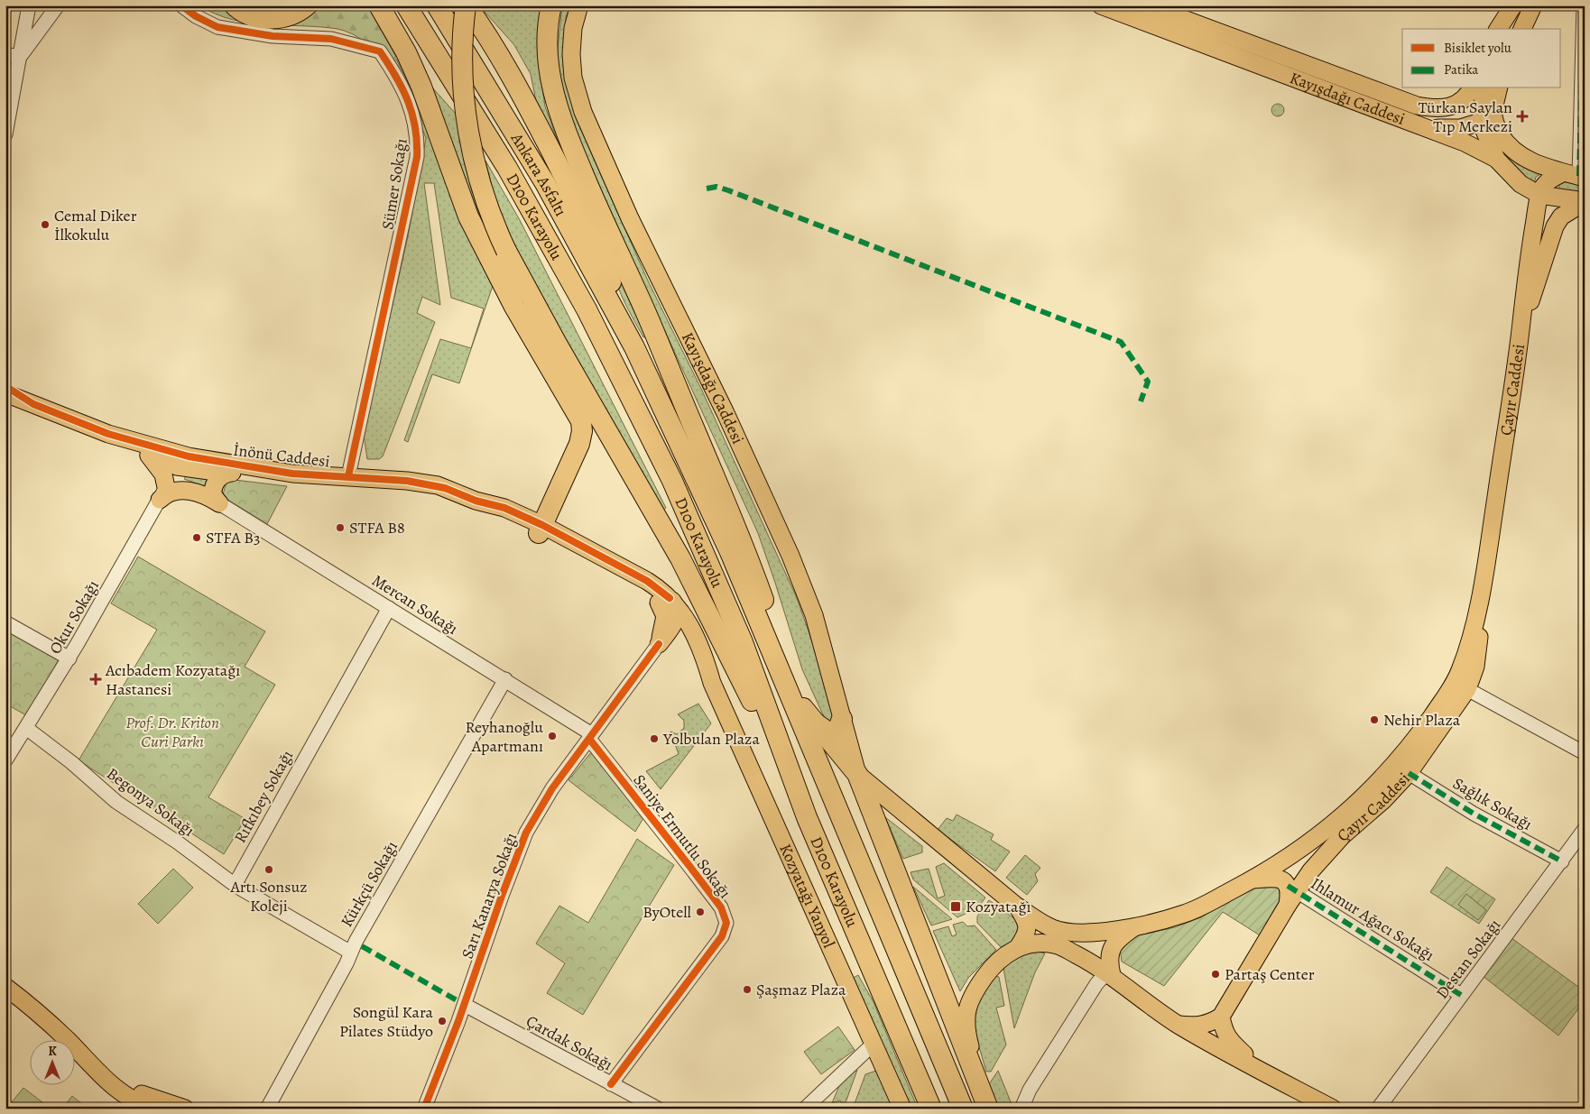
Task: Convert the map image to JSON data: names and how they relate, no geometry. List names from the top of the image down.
{
  "streets": {
    "highway": ["Ankara Asfaltı", "D100 Karayolu"],
    "main road": [
      "Kayışdağı Caddesi",
      "Çayır Caddesi",
      "İnönü Caddesi",
      "Kozyatağı Yanyol"
    ],
    "street": [
      "Sümer Sokağı",
      "Mercan Sokağı",
      "Okur Sokağı",
      "Rıfkıbey Sokağı",
      "Begonya Sokağı",
      "Sağlık Sokağı",
      "Saniye Ermutlu Sokağı",
      "Kürkçü Sokağı",
      "Sarı Kanarya Sokağı",
      "Ihlamur Ağacı Sokağı",
      "Destan Sokağı",
      "Çardak Sokağı"
    ]
  },
  "crossings": [
    ["Kayışdağı Caddesi", "Çayır Caddesi"],
    ["Ankara Asfaltı", "D100 Karayolu"],
    ["Sümer Sokağı", "İnönü Caddesi"],
    ["Çayır Caddesi", "Sağlık Sokağı"],
    ["Çayır Caddesi", "Ihlamur Ağacı Sokağı"],
    ["İnönü Caddesi", "Kozyatağı Yanyol"],
    ["Mercan Sokağı", "Rıfkıbey Sokağı"],
    ["Mercan Sokağı", "Saniye Ermutlu Sokağı"],
    ["Mercan Sokağı", "Kürkçü Sokağı"],
    ["Mercan Sokağı", "Sarı Kanarya Sokağı"],
    ["Okur Sokağı", "Begonya Sokağı"],
    ["Rıfkıbey Sokağı", "Begonya Sokağı"],
    ["Sağlık Sokağı", "Destan Sokağı"],
    ["Saniye Ermutlu Sokağı", "Sarı Kanarya Sokağı"],
    ["Saniye Ermutlu Sokağı", "Çardak Sokağı"],
    ["Sarı Kanarya Sokağı", "Çardak Sokağı"],
    ["Ihlamur Ağacı Sokağı", "Destan Sokağı"]
  ],
  "parks": ["Prof. Dr. Kriton Curi Parkı"],
  "places": {
    "health": ["Türkan Saylan Tıp Merkezi", "Acıbadem Kozyatağı Hastanesi"],
    "other": [
      "Cemal Diker İlkokulu",
      "STFA B8",
      "STFA B3",
      "Nehir Plaza",
      "Reyhanoğlu Apartmanı",
      "Yolbulan Plaza",
      "Artı Sonsuz Koleji",
      "ByOtell",
      "Partaş Center",
      "Şaşmaz Plaza",
      "Songül Kara Pilates Stüdyo"
    ],
    "transit": ["Kozyatağı"]
  },
  "legend": ["Bisiklet yolu", "Patika"],
  "north": "top"
}
